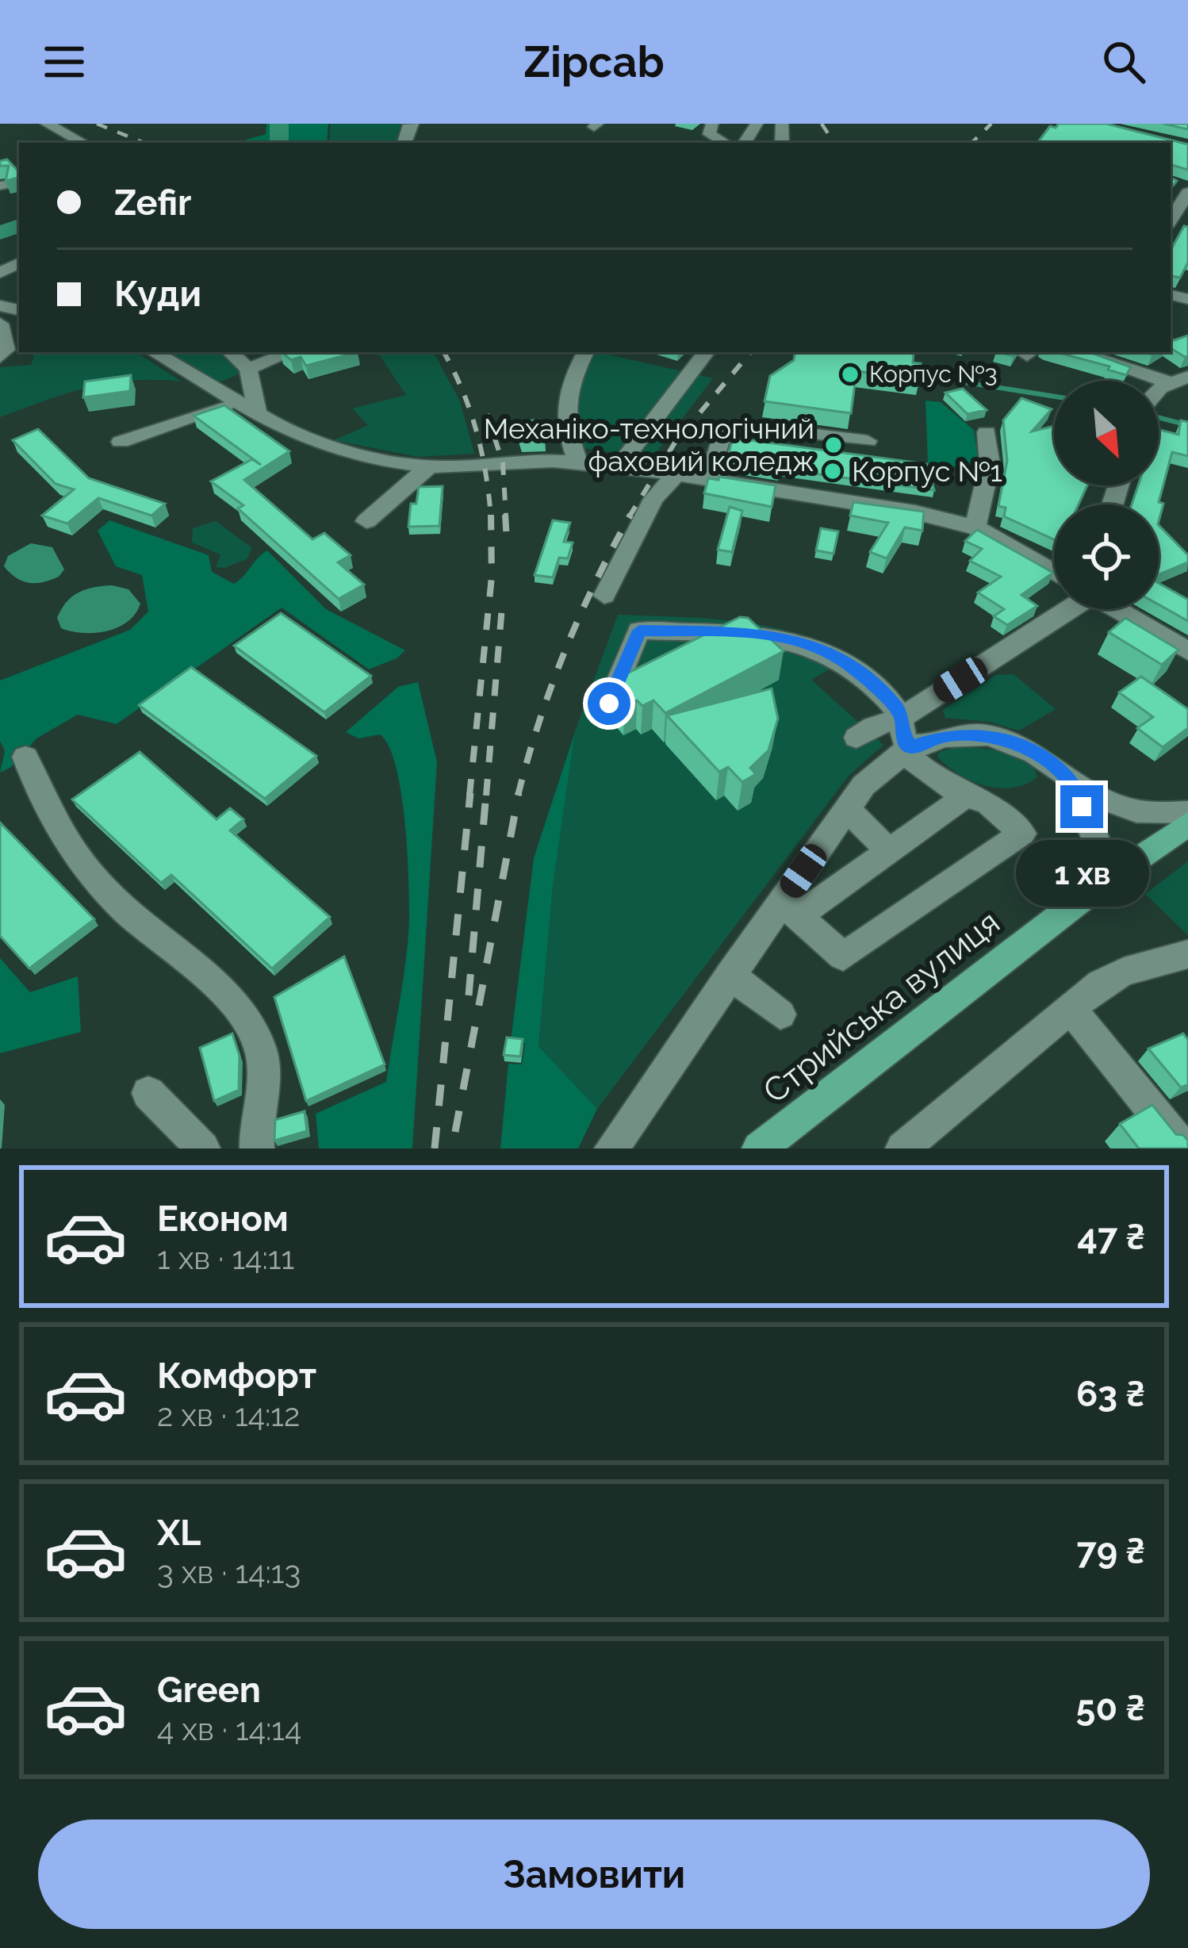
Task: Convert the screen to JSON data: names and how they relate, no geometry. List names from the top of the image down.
{
  "streets": {
    "main road": ["Стрийська вулиця"]
  },
  "places": ["Корпус №3", "Механіко-технологічний фаховий коледж", "Корпус №1"],
  "north": "bottom right",
  "page": {
    "header": "Zipcab",
    "banner": ["Zefir", "Куди"],
    "bubble": "1 хв",
    "list": [
      {
        "name": "Економ",
        "note": "1 хв · 14:11",
        "value": "47 ₴"
      },
      {
        "name": "Комфорт",
        "note": "2 хв · 14:12",
        "value": "63 ₴"
      },
      {
        "name": "XL",
        "note": "3 хв · 14:13",
        "value": "79 ₴"
      },
      {
        "name": "Green",
        "note": "4 хв · 14:14",
        "value": "50 ₴"
      }
    ],
    "buttons": "Замовити"
  }
}
